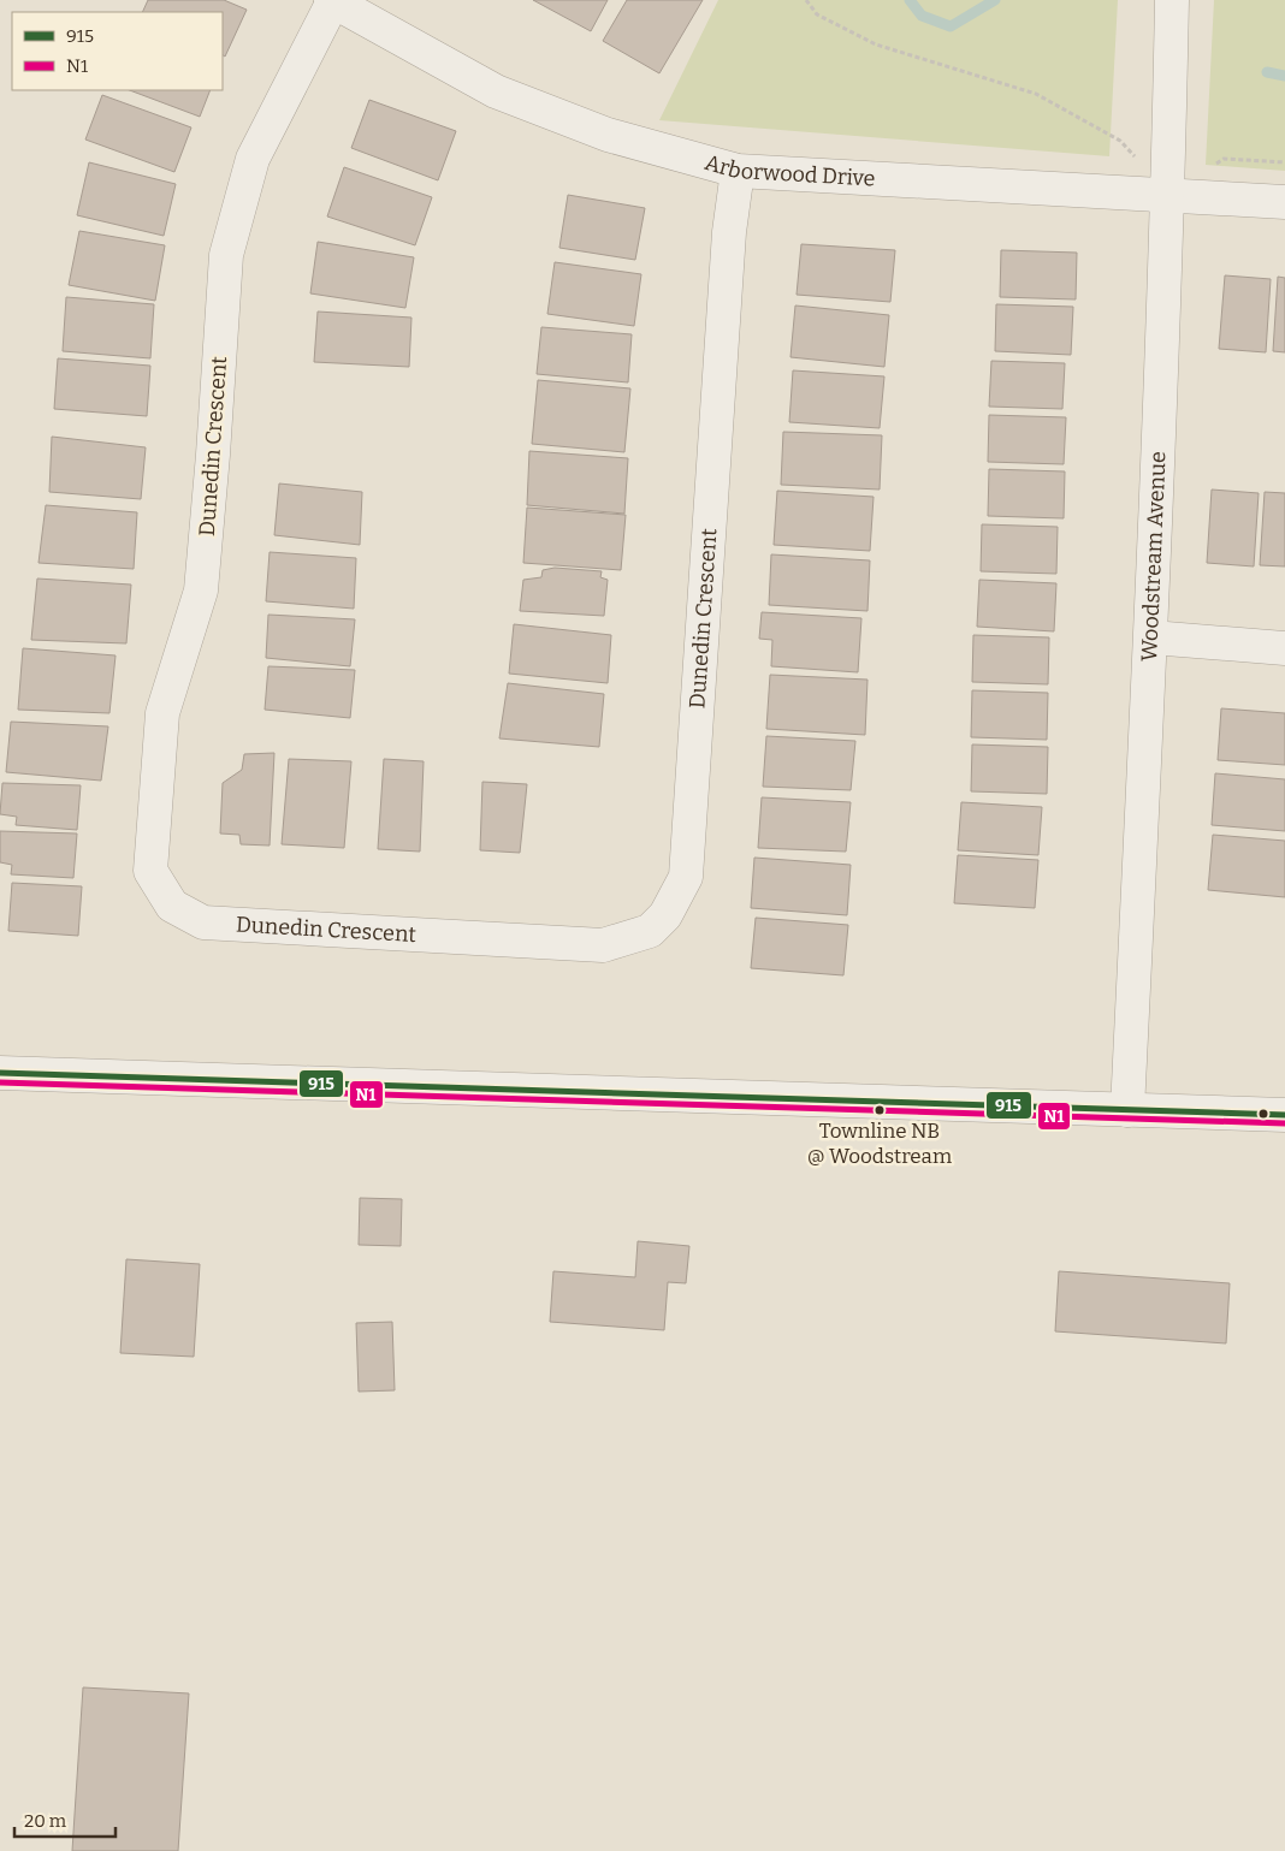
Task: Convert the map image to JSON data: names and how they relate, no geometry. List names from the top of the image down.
{
  "streets": {
    "street": ["Arborwood Drive", "Dunedin Crescent", "Woodstream Avenue"]
  },
  "crossings": [
    ["Arborwood Drive", "Dunedin Crescent"],
    ["Arborwood Drive", "Woodstream Avenue"]
  ],
  "places": ["Townline NB @ Woodstream"],
  "lines": ["transit line 915", "transit line N1"],
  "legend": ["915", "N1"],
  "scale_bar": "20 m"
}
